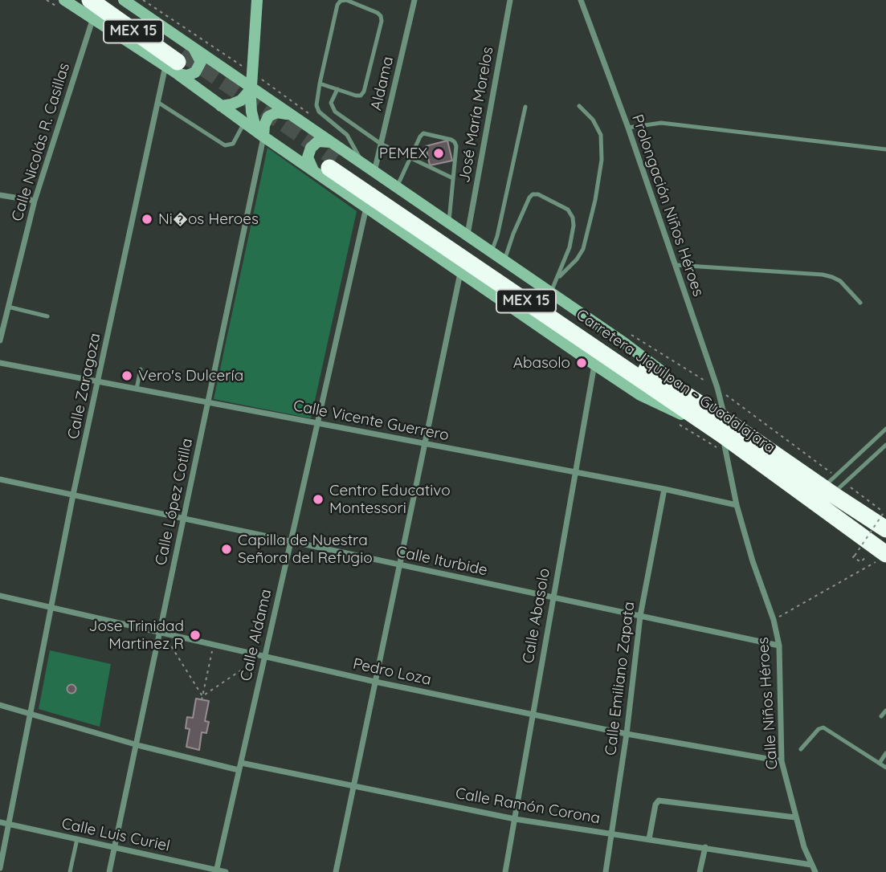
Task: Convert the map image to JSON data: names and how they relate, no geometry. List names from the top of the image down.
{
  "streets": {
    "highway": ["MEX 15", "Carretera Jiquilpan - Guadalajara"],
    "street": [
      "Aldama",
      "José María Morelos",
      "Calle Nicolás R. Casillas",
      "Prolongación Niños Héroes",
      "Calle Zaragoza",
      "Calle Vicente Guerrero",
      "Calle López Cotilla",
      "Calle Iturbide",
      "Calle Abasolo",
      "Calle Aldama",
      "Pedro Loza",
      "Calle Emiliano Zapata",
      "Calle Niños Héroes",
      "Calle Ramón Corona",
      "Calle Luis Curiel"
    ]
  },
  "crossings": [
    ["MEX 15", "Calle Zaragoza"],
    ["Prolongación Niños Héroes", "Carretera Jiquilpan - Guadalajara"],
    ["Prolongación Niños Héroes", "Calle Niños Héroes"],
    ["Carretera Jiquilpan - Guadalajara", "Calle Niños Héroes"],
    ["Calle Zaragoza", "Calle Vicente Guerrero"],
    ["Calle Zaragoza", "Calle Iturbide"],
    ["Calle Zaragoza", "Pedro Loza"],
    ["Calle Zaragoza", "Calle Luis Curiel"],
    ["Calle Vicente Guerrero", "Calle López Cotilla"],
    ["Calle Vicente Guerrero", "Calle Abasolo"],
    ["Calle Vicente Guerrero", "Calle Aldama"],
    ["Calle Vicente Guerrero", "Calle Emiliano Zapata"],
    ["Calle Vicente Guerrero", "Calle Niños Héroes"],
    ["Calle López Cotilla", "Calle Iturbide"],
    ["Calle López Cotilla", "Pedro Loza"],
    ["Calle López Cotilla", "Calle Luis Curiel"],
    ["Calle Iturbide", "Calle Abasolo"],
    ["Calle Iturbide", "Calle Aldama"],
    ["Calle Iturbide", "Calle Emiliano Zapata"],
    ["Calle Iturbide", "Calle Niños Héroes"],
    ["Calle Abasolo", "Pedro Loza"],
    ["Calle Abasolo", "Calle Ramón Corona"],
    ["Calle Aldama", "Pedro Loza"],
    ["Calle Aldama", "Calle Ramón Corona"],
    ["Calle Aldama", "Calle Luis Curiel"],
    ["Pedro Loza", "Calle Emiliano Zapata"],
    ["Pedro Loza", "Calle Niños Héroes"],
    ["Calle Emiliano Zapata", "Calle Ramón Corona"],
    ["Calle Niños Héroes", "Calle Ramón Corona"]
  ],
  "places": [
    "PEMEX",
    "Ni�os Heroes",
    "Abasolo",
    "Vero's Dulcería",
    "Centro Educativo Montessori",
    "Capilla de Nuestra Señora del Refugio",
    "Jose Trinidad Martinez R"
  ]
}
